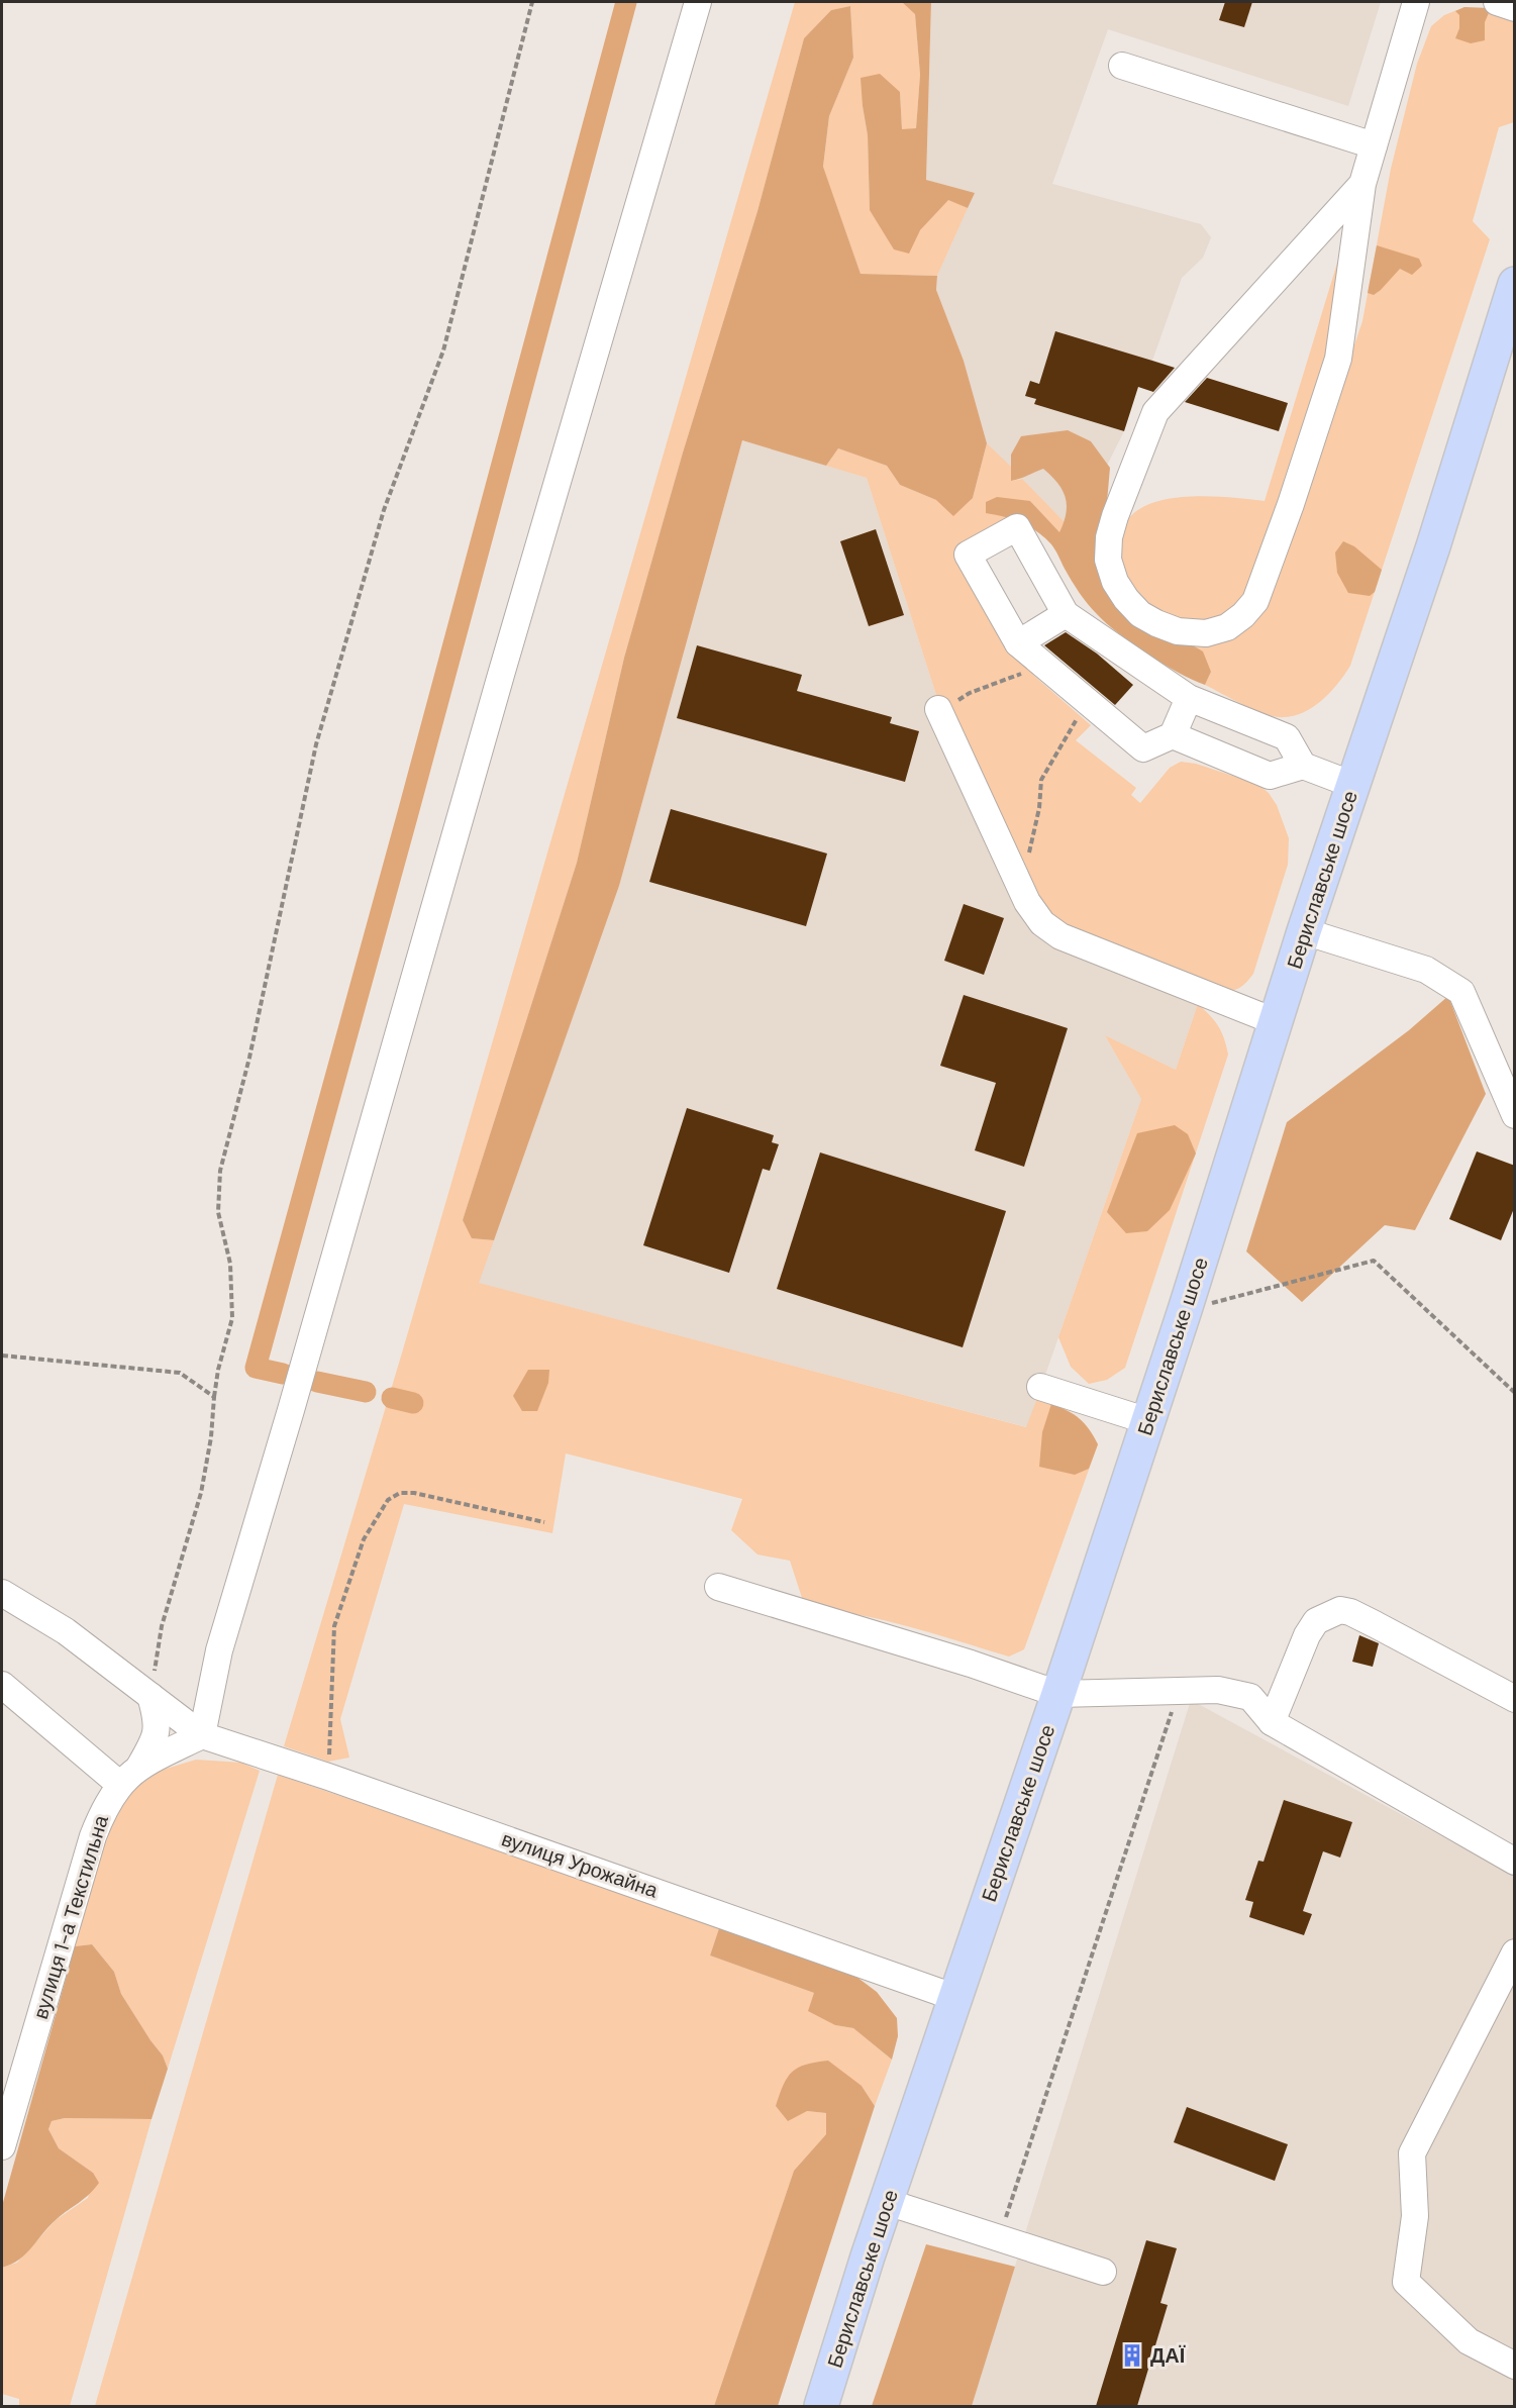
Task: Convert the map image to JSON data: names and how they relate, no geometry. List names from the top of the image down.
{
  "streets": {
    "main road": ["Бериславське шосе"],
    "street": ["вулиця Урожайна", "вулиця 1-а Текстильна"]
  },
  "crossings": [
    ["Бериславське шосе", "вулиця Урожайна"],
    ["вулиця Урожайна", "вулиця 1-а Текстильна"]
  ],
  "places": {
    "building": ["ДАЇ"]
  }
}
